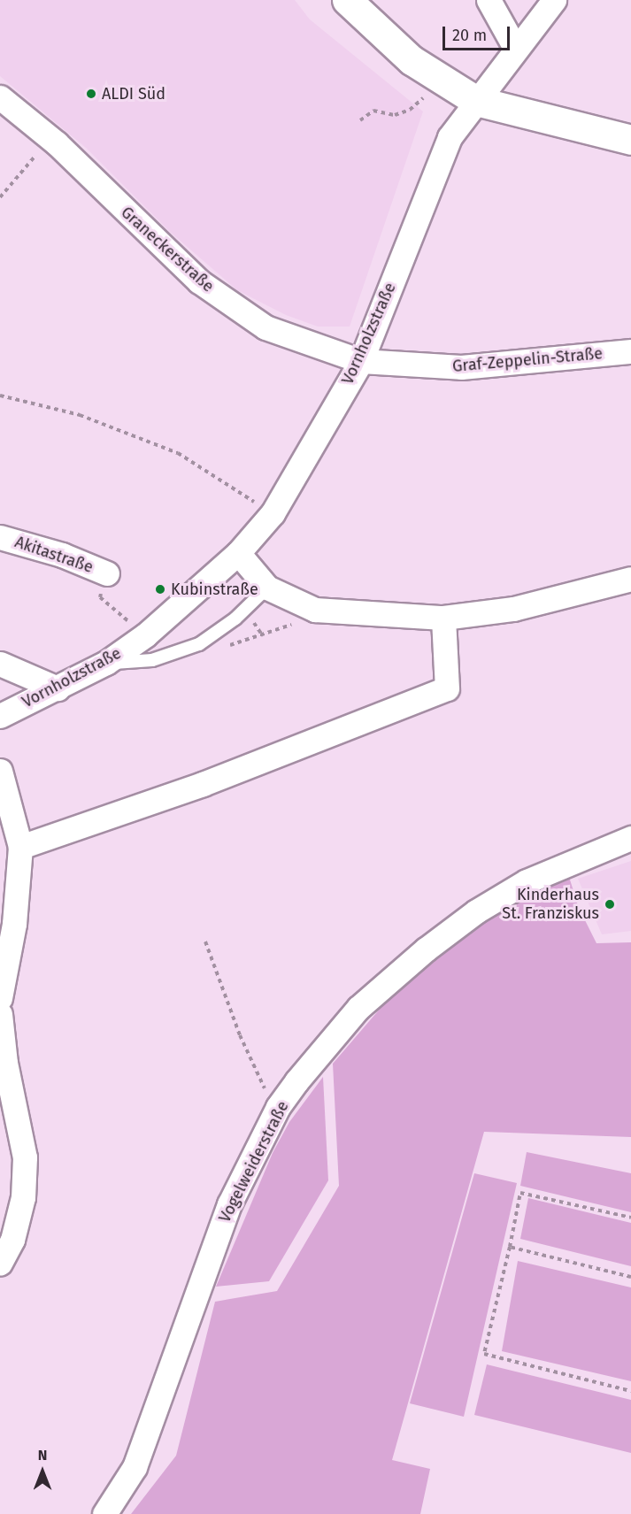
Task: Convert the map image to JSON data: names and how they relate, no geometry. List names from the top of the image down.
{
  "streets": {
    "street": [
      "Graneckerstraße",
      "Vornholzstraße",
      "Graf-Zeppelin-Straße",
      "Akitastraße",
      "Vogelweiderstraße"
    ]
  },
  "crossings": [
    ["Graneckerstraße", "Vornholzstraße"],
    ["Graneckerstraße", "Graf-Zeppelin-Straße"],
    ["Vornholzstraße", "Graf-Zeppelin-Straße"]
  ],
  "places": ["ALDI Süd", "Kubinstraße", "Kinderhaus St. Franziskus"],
  "scale_bar": "20 m",
  "north": "top"
}
